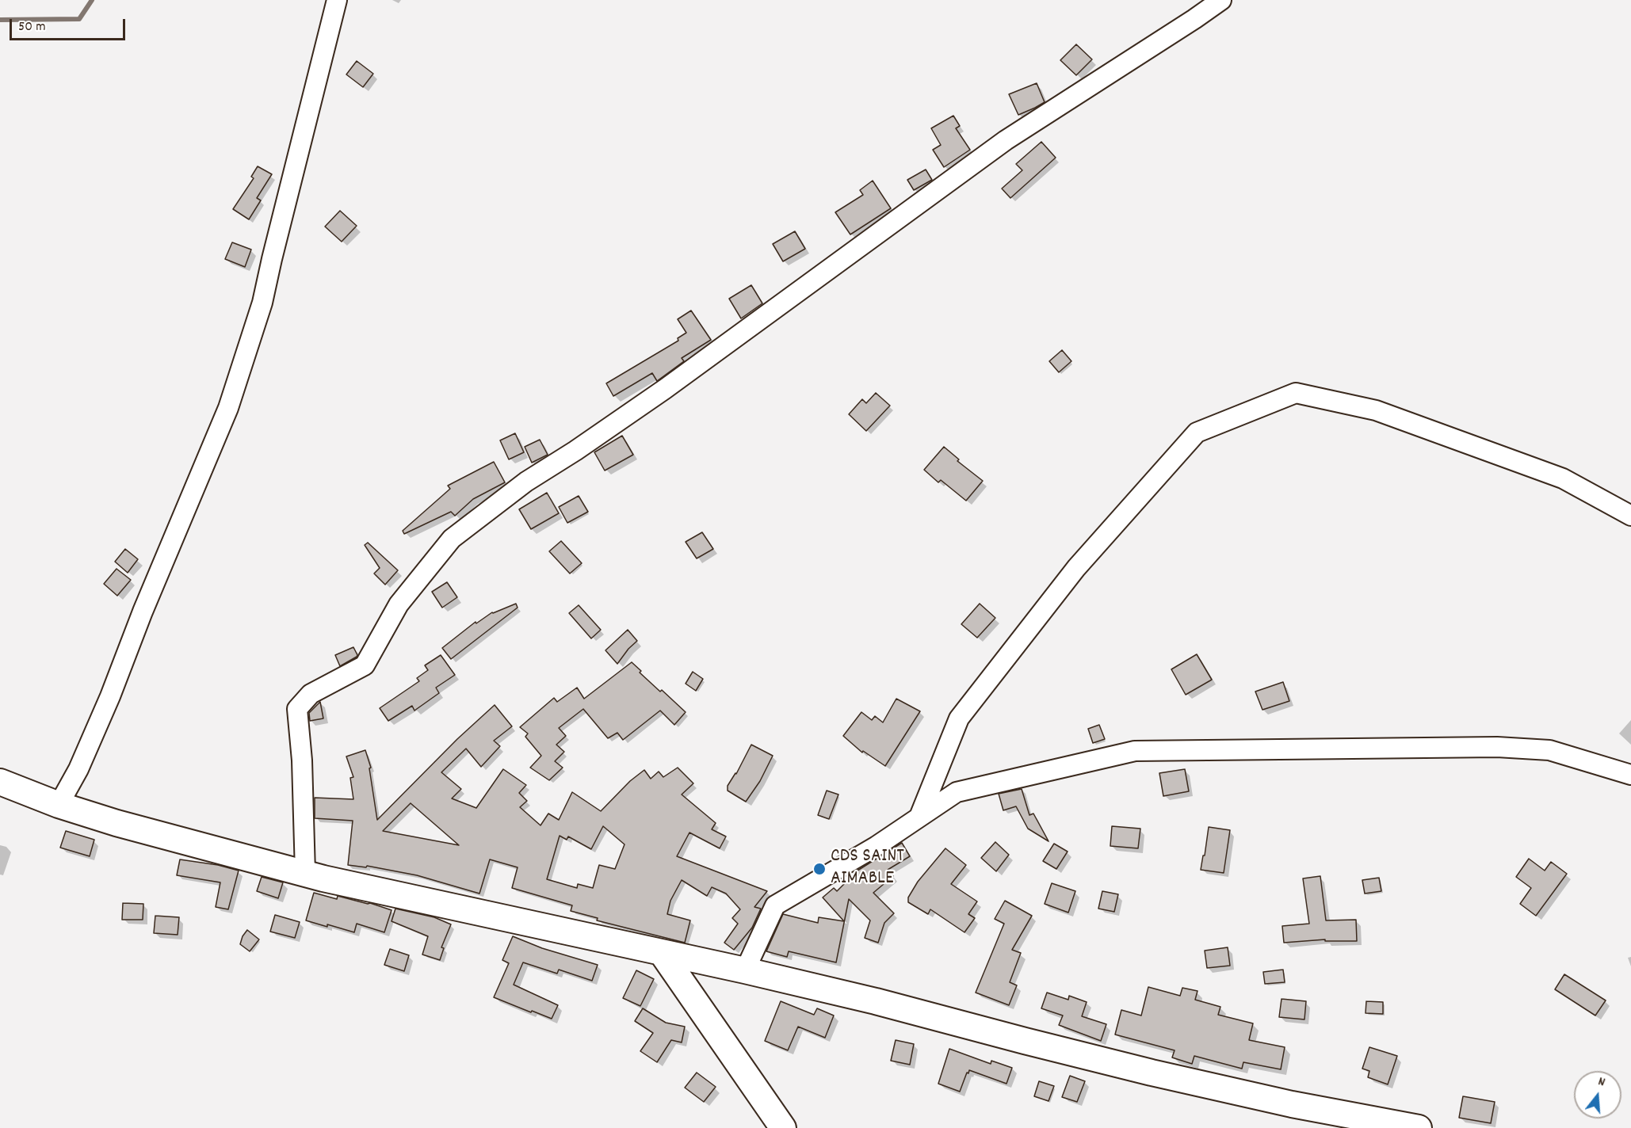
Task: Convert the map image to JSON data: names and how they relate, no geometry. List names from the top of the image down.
{
  "places": ["CDS SAINT AIMABLE"],
  "scale_bar": "50 m",
  "north": "top"
}
